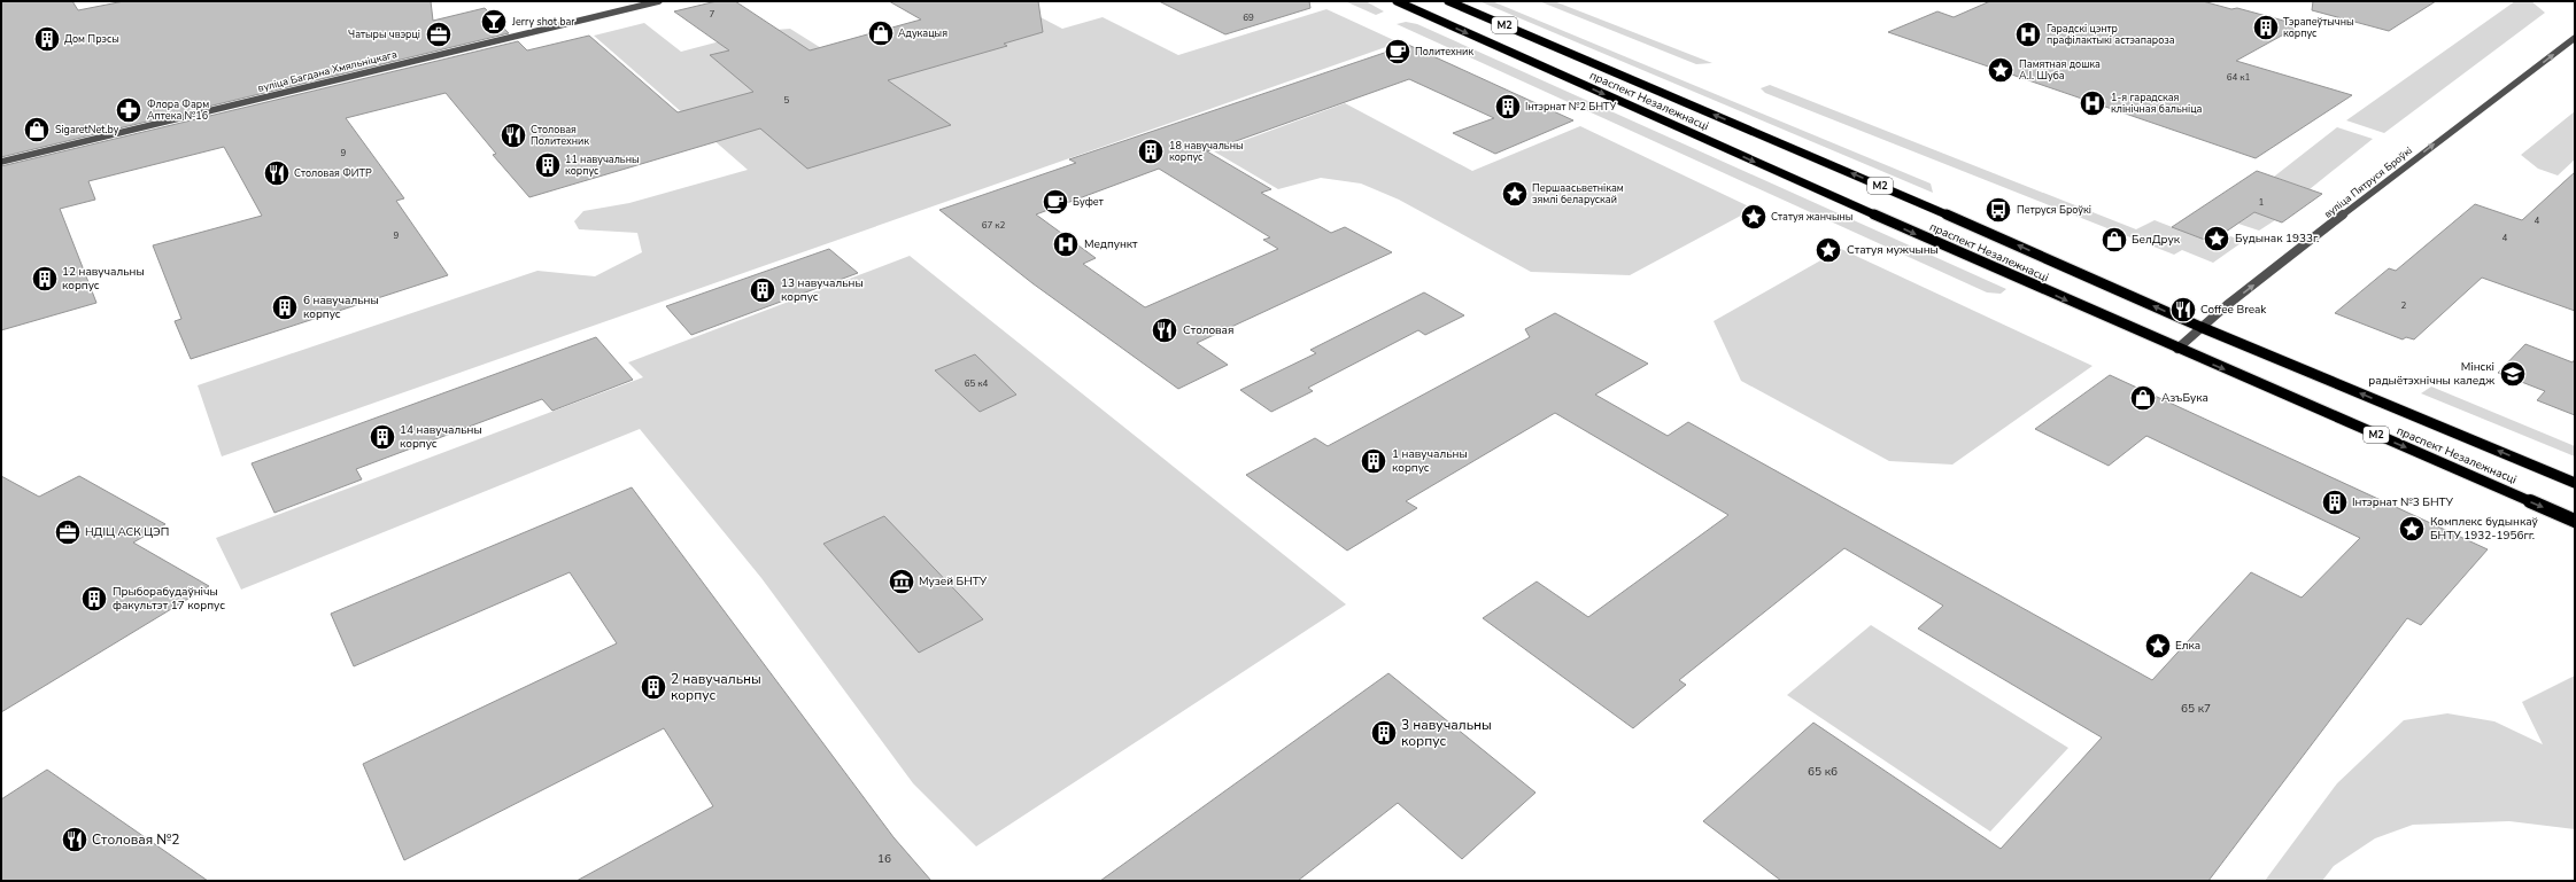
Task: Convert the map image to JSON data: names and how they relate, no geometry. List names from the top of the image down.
{
  "streets": {
    "main road": ["М2", "праспект Незалежнасці"],
    "street": ["вуліца Багдана Хмяльніцкага", "вуліца Пятруся Броўкі"]
  },
  "crossings": [
    ["праспект Незалежнасці", "вуліца Пятруся Броўкі"]
  ],
  "one_way": ["вуліца Пятруся Броўкі"],
  "places": {
    "bar": ["Jerry shot bar"],
    "building": [
      "Тэрапеўтычны корпус",
      "Дом Прэсы",
      "Інтэрнат №2 БНТУ",
      "18 навучальны корпус",
      "11 навучальны корпус",
      "12 навучальны корпус",
      "13 навучальны корпус",
      "6 навучальны корпус",
      "14 навучальны корпус",
      "1 навучальны корпус",
      "Інтэрнат №3 БНТУ",
      "Прыборабудаўнічы факультэт 17 корпус",
      "2 навучальны корпус",
      "3 навучальны корпус"
    ],
    "shop": [
      "Адукацыя",
      "SigaretNet.by",
      "БелДрук",
      "АзъБука"
    ],
    "office": ["Чатыры чвэрці", "НДІЦ АСК ЦЭП"],
    "hospital": ["Гарадскі цэнтр прафілактыкі астэапароза", "1-я гарадская клінічная бальніца", "Медпункт"],
    "cafe": ["Политехник", "Буфет"],
    "place": [
      "Памятная дошка А.І. Шуба",
      "Першаасьветнікам зямлі беларускай",
      "Статуя жанчыны",
      "Будынак 1933г.",
      "Статуя мужчыны",
      "Комплекс будынкаў БНТУ 1932-1956гг.",
      "Елка"
    ],
    "pharmacy": ["Флора Фарм Аптека №16"],
    "restaurant": [
      "Столовая Политехник",
      "Столовая ФИТР",
      "Coffee Break",
      "Столовая",
      "Столовая №2"
    ],
    "bus stop": ["Петруся Броўкі"],
    "school or university": ["Мінскі радыётэхнічны каледж"],
    "museum": ["Музей БНТУ"]
  },
  "house_numbers": [
    "7",
    "69",
    "64 к1",
    "5",
    "9",
    "1",
    "4",
    "67 к2",
    "9",
    "4",
    "2",
    "65 к4",
    "65 к7",
    "65 к6",
    "16"
  ]
}
